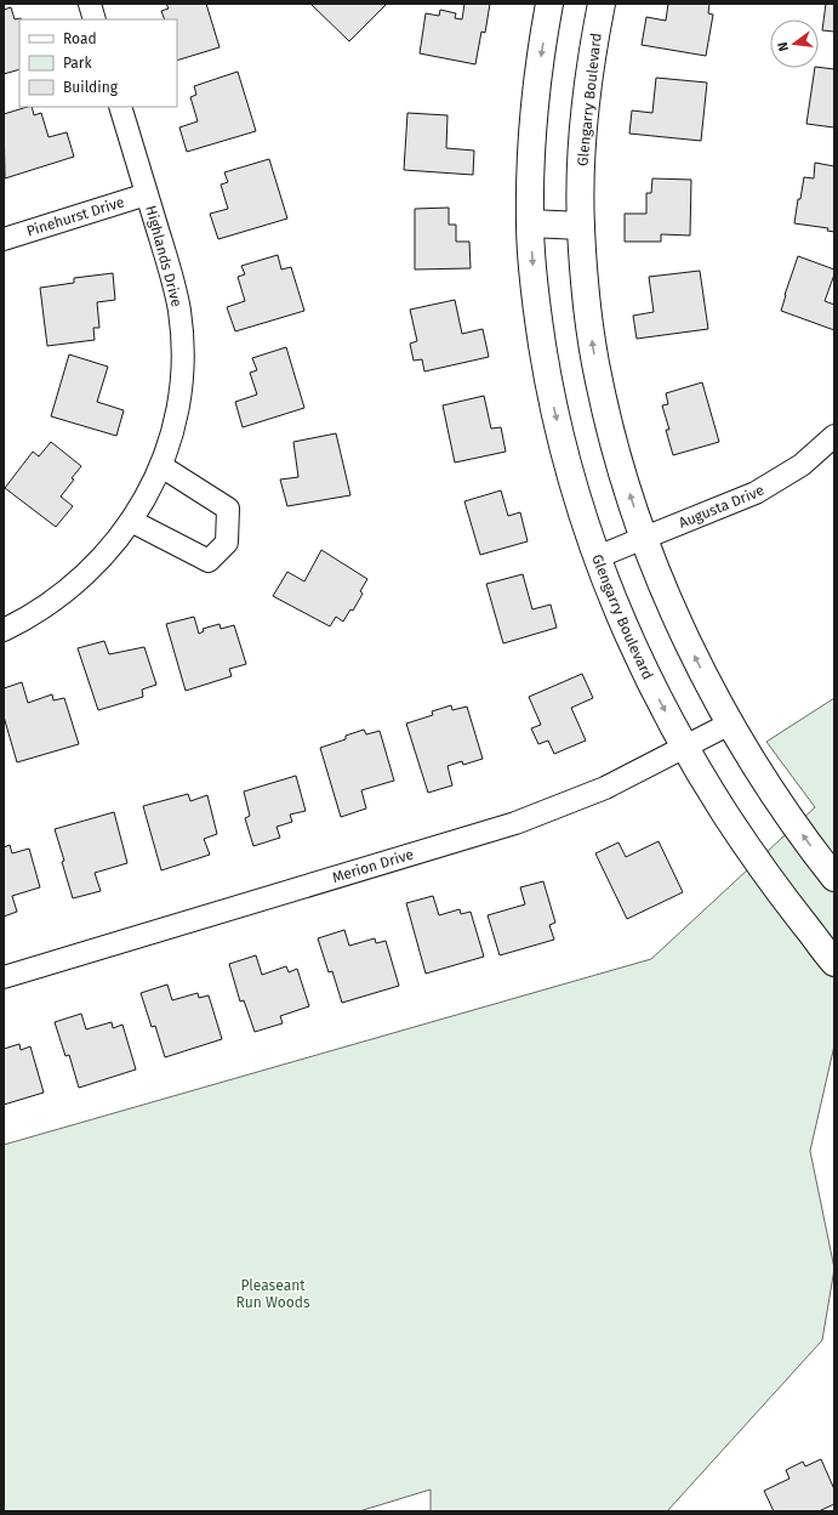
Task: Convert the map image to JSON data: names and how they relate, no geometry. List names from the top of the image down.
{
  "streets": {
    "street": [
      "Glengarry Boulevard",
      "Pinehurst Drive",
      "Highlands Drive",
      "Augusta Drive",
      "Merion Drive"
    ]
  },
  "crossings": [
    ["Glengarry Boulevard", "Augusta Drive"],
    ["Glengarry Boulevard", "Merion Drive"],
    ["Pinehurst Drive", "Highlands Drive"]
  ],
  "parks": ["Pleaseant Run Woods"],
  "legend": ["Road", "Park", "Building"],
  "north": "left"
}
